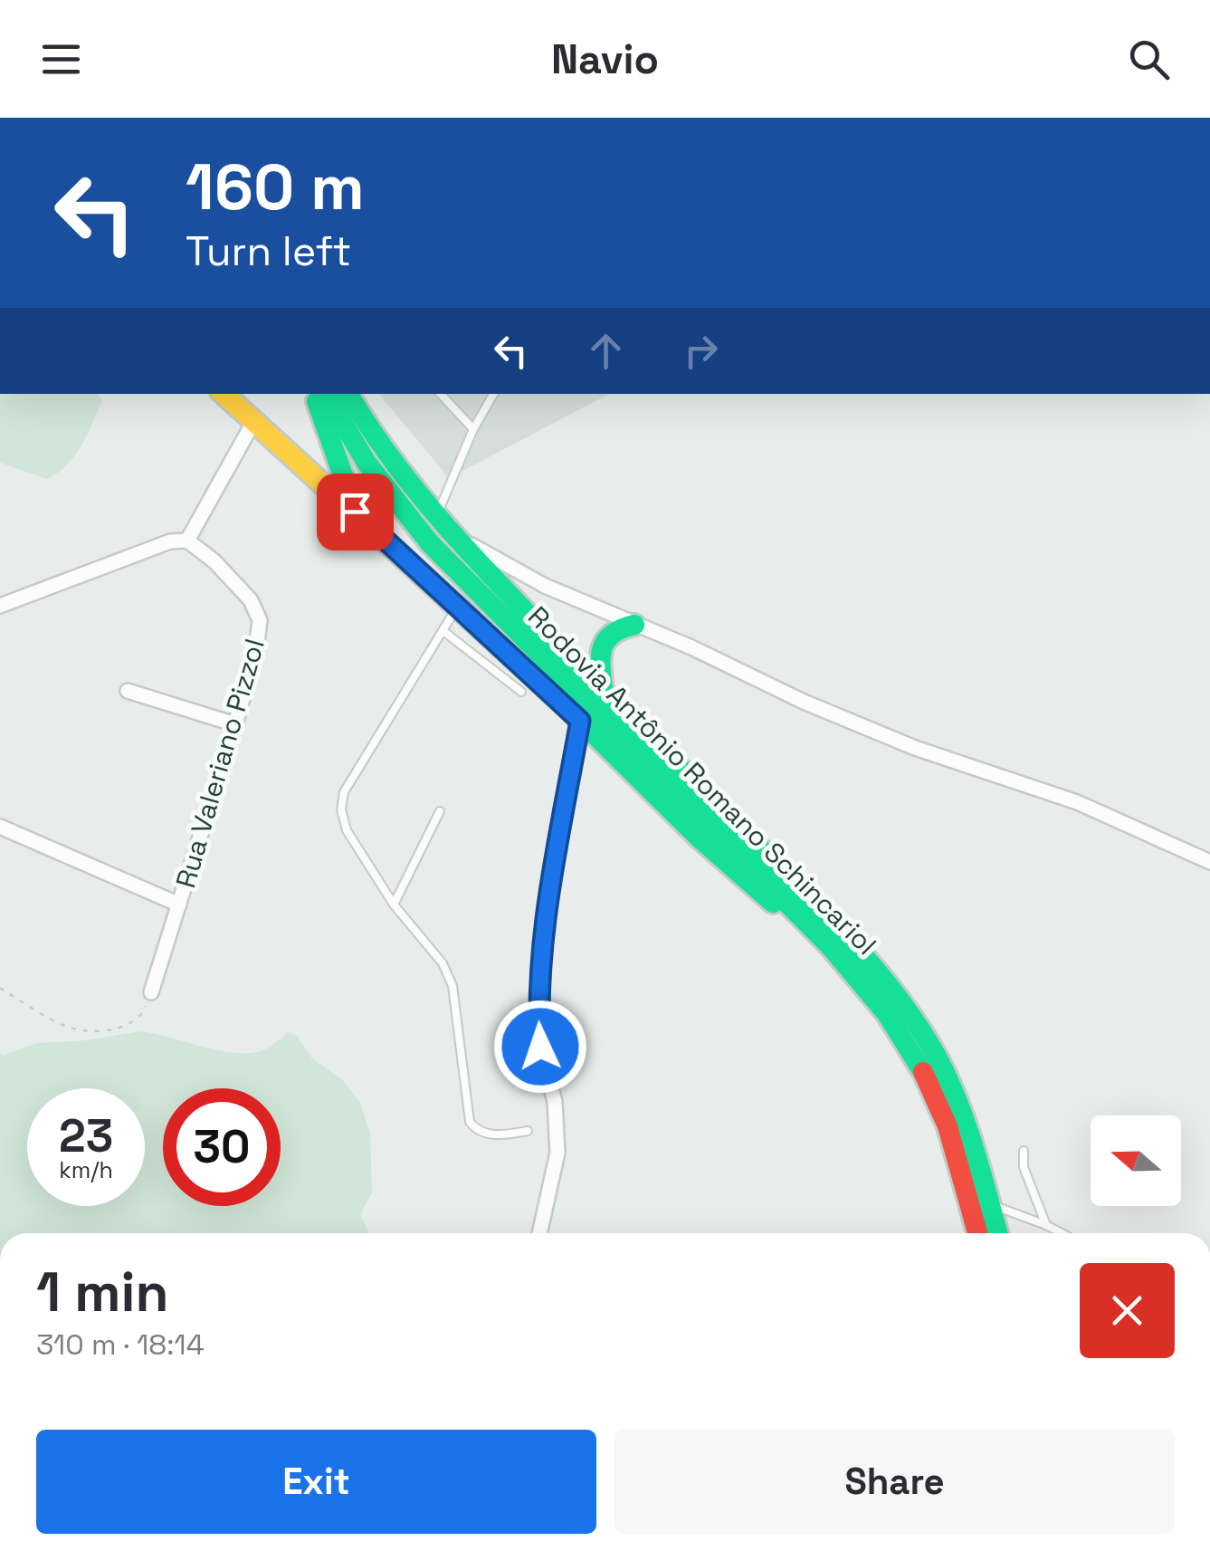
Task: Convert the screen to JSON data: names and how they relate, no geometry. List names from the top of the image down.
{
  "streets": {
    "main road": ["Rodovia Antônio Romano Schincariol"],
    "street": ["Rua Valeriano Pizzol"]
  },
  "north": "left",
  "page": {
    "header": "Navio",
    "turn": ["160 m", "Turn left"],
    "speed": "23 km/h",
    "limit": "30",
    "heading": ["1 min", "310 m · 18:14"],
    "buttons": ["Exit", "Share"]
  }
}
